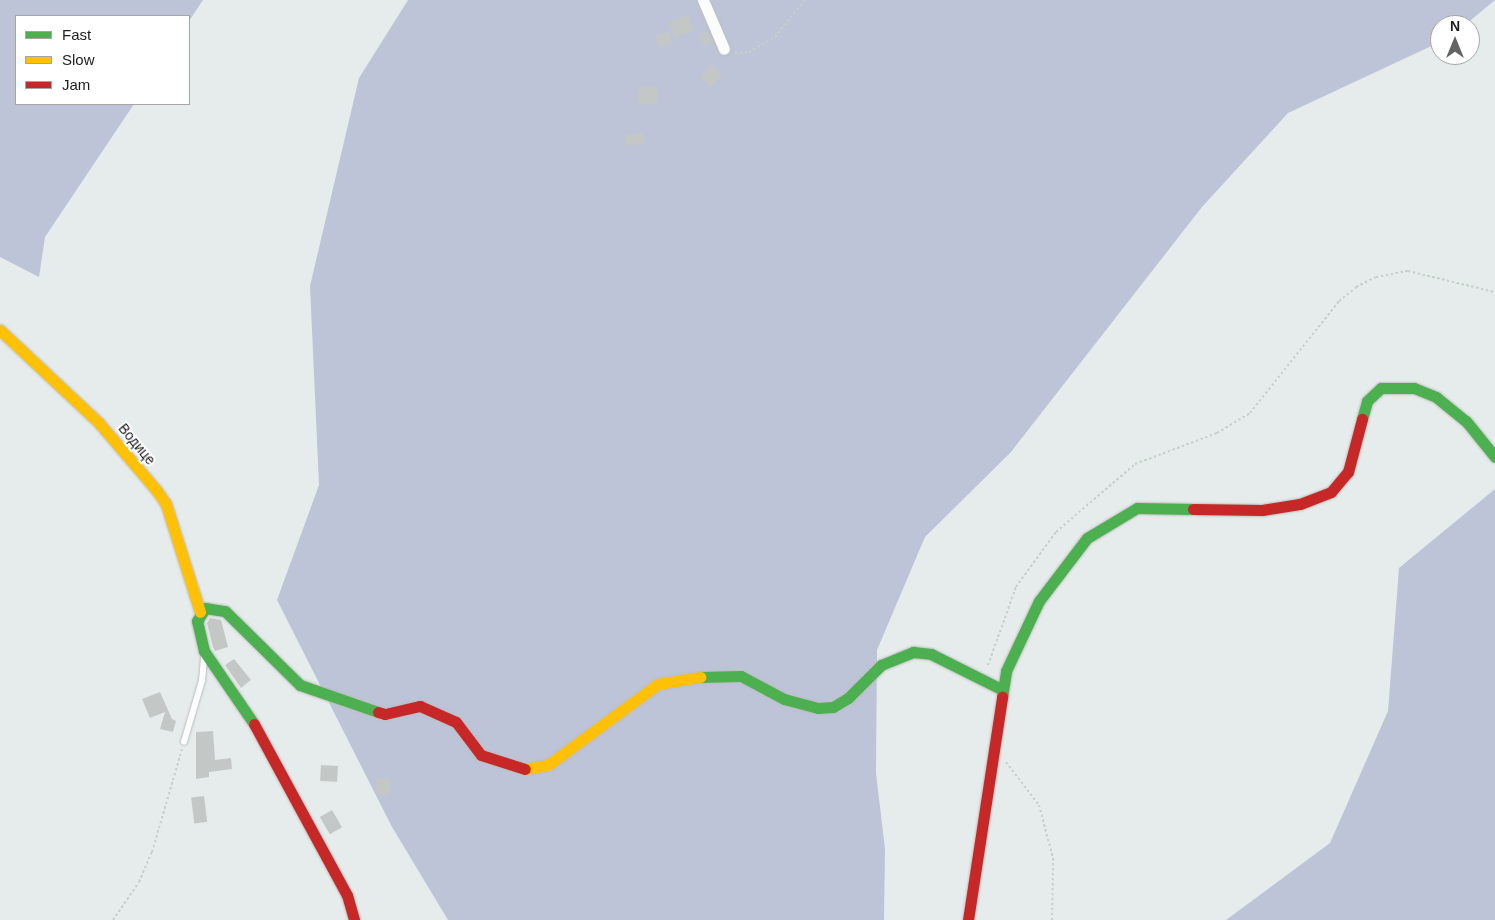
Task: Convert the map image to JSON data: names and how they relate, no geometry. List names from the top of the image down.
{
  "streets": {
    "street": ["Водице"]
  },
  "legend": ["Fast", "Slow", "Jam"],
  "north": "top"
}
